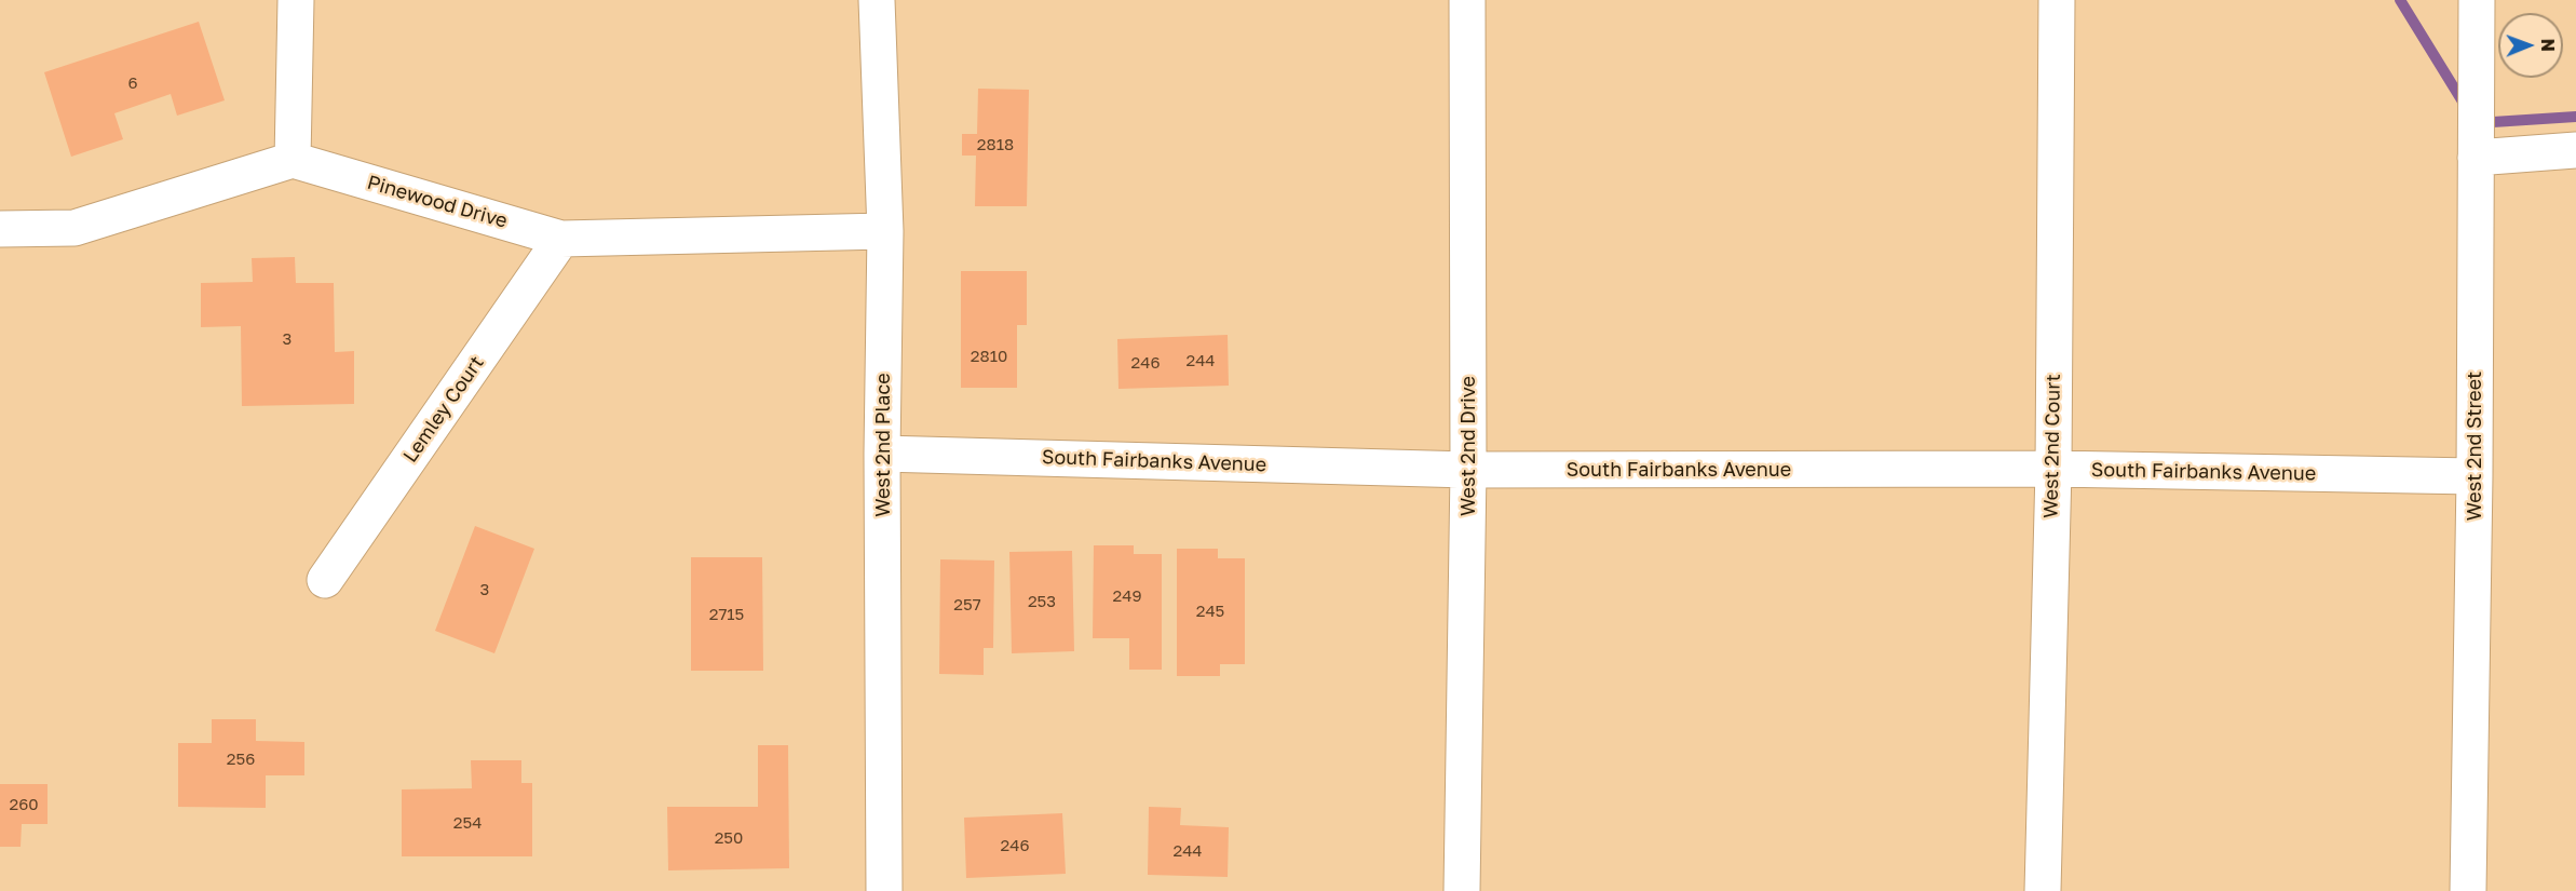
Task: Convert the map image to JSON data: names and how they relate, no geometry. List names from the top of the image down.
{
  "streets": {
    "street": [
      "Pinewood Drive",
      "Lemley Court",
      "West 2nd Place",
      "West 2nd Drive",
      "West 2nd Court",
      "West 2nd Street",
      "South Fairbanks Avenue"
    ]
  },
  "crossings": [
    ["Pinewood Drive", "Lemley Court"],
    ["Pinewood Drive", "West 2nd Place"],
    ["West 2nd Place", "South Fairbanks Avenue"],
    ["West 2nd Drive", "South Fairbanks Avenue"],
    ["West 2nd Court", "South Fairbanks Avenue"],
    ["West 2nd Street", "South Fairbanks Avenue"]
  ],
  "house_numbers": [
    "6",
    "2818",
    "3",
    "2810",
    "244",
    "246",
    "3",
    "249",
    "253",
    "257",
    "245",
    "2715",
    "256",
    "260",
    "254",
    "250",
    "246",
    "244"
  ],
  "north": "right"
}
